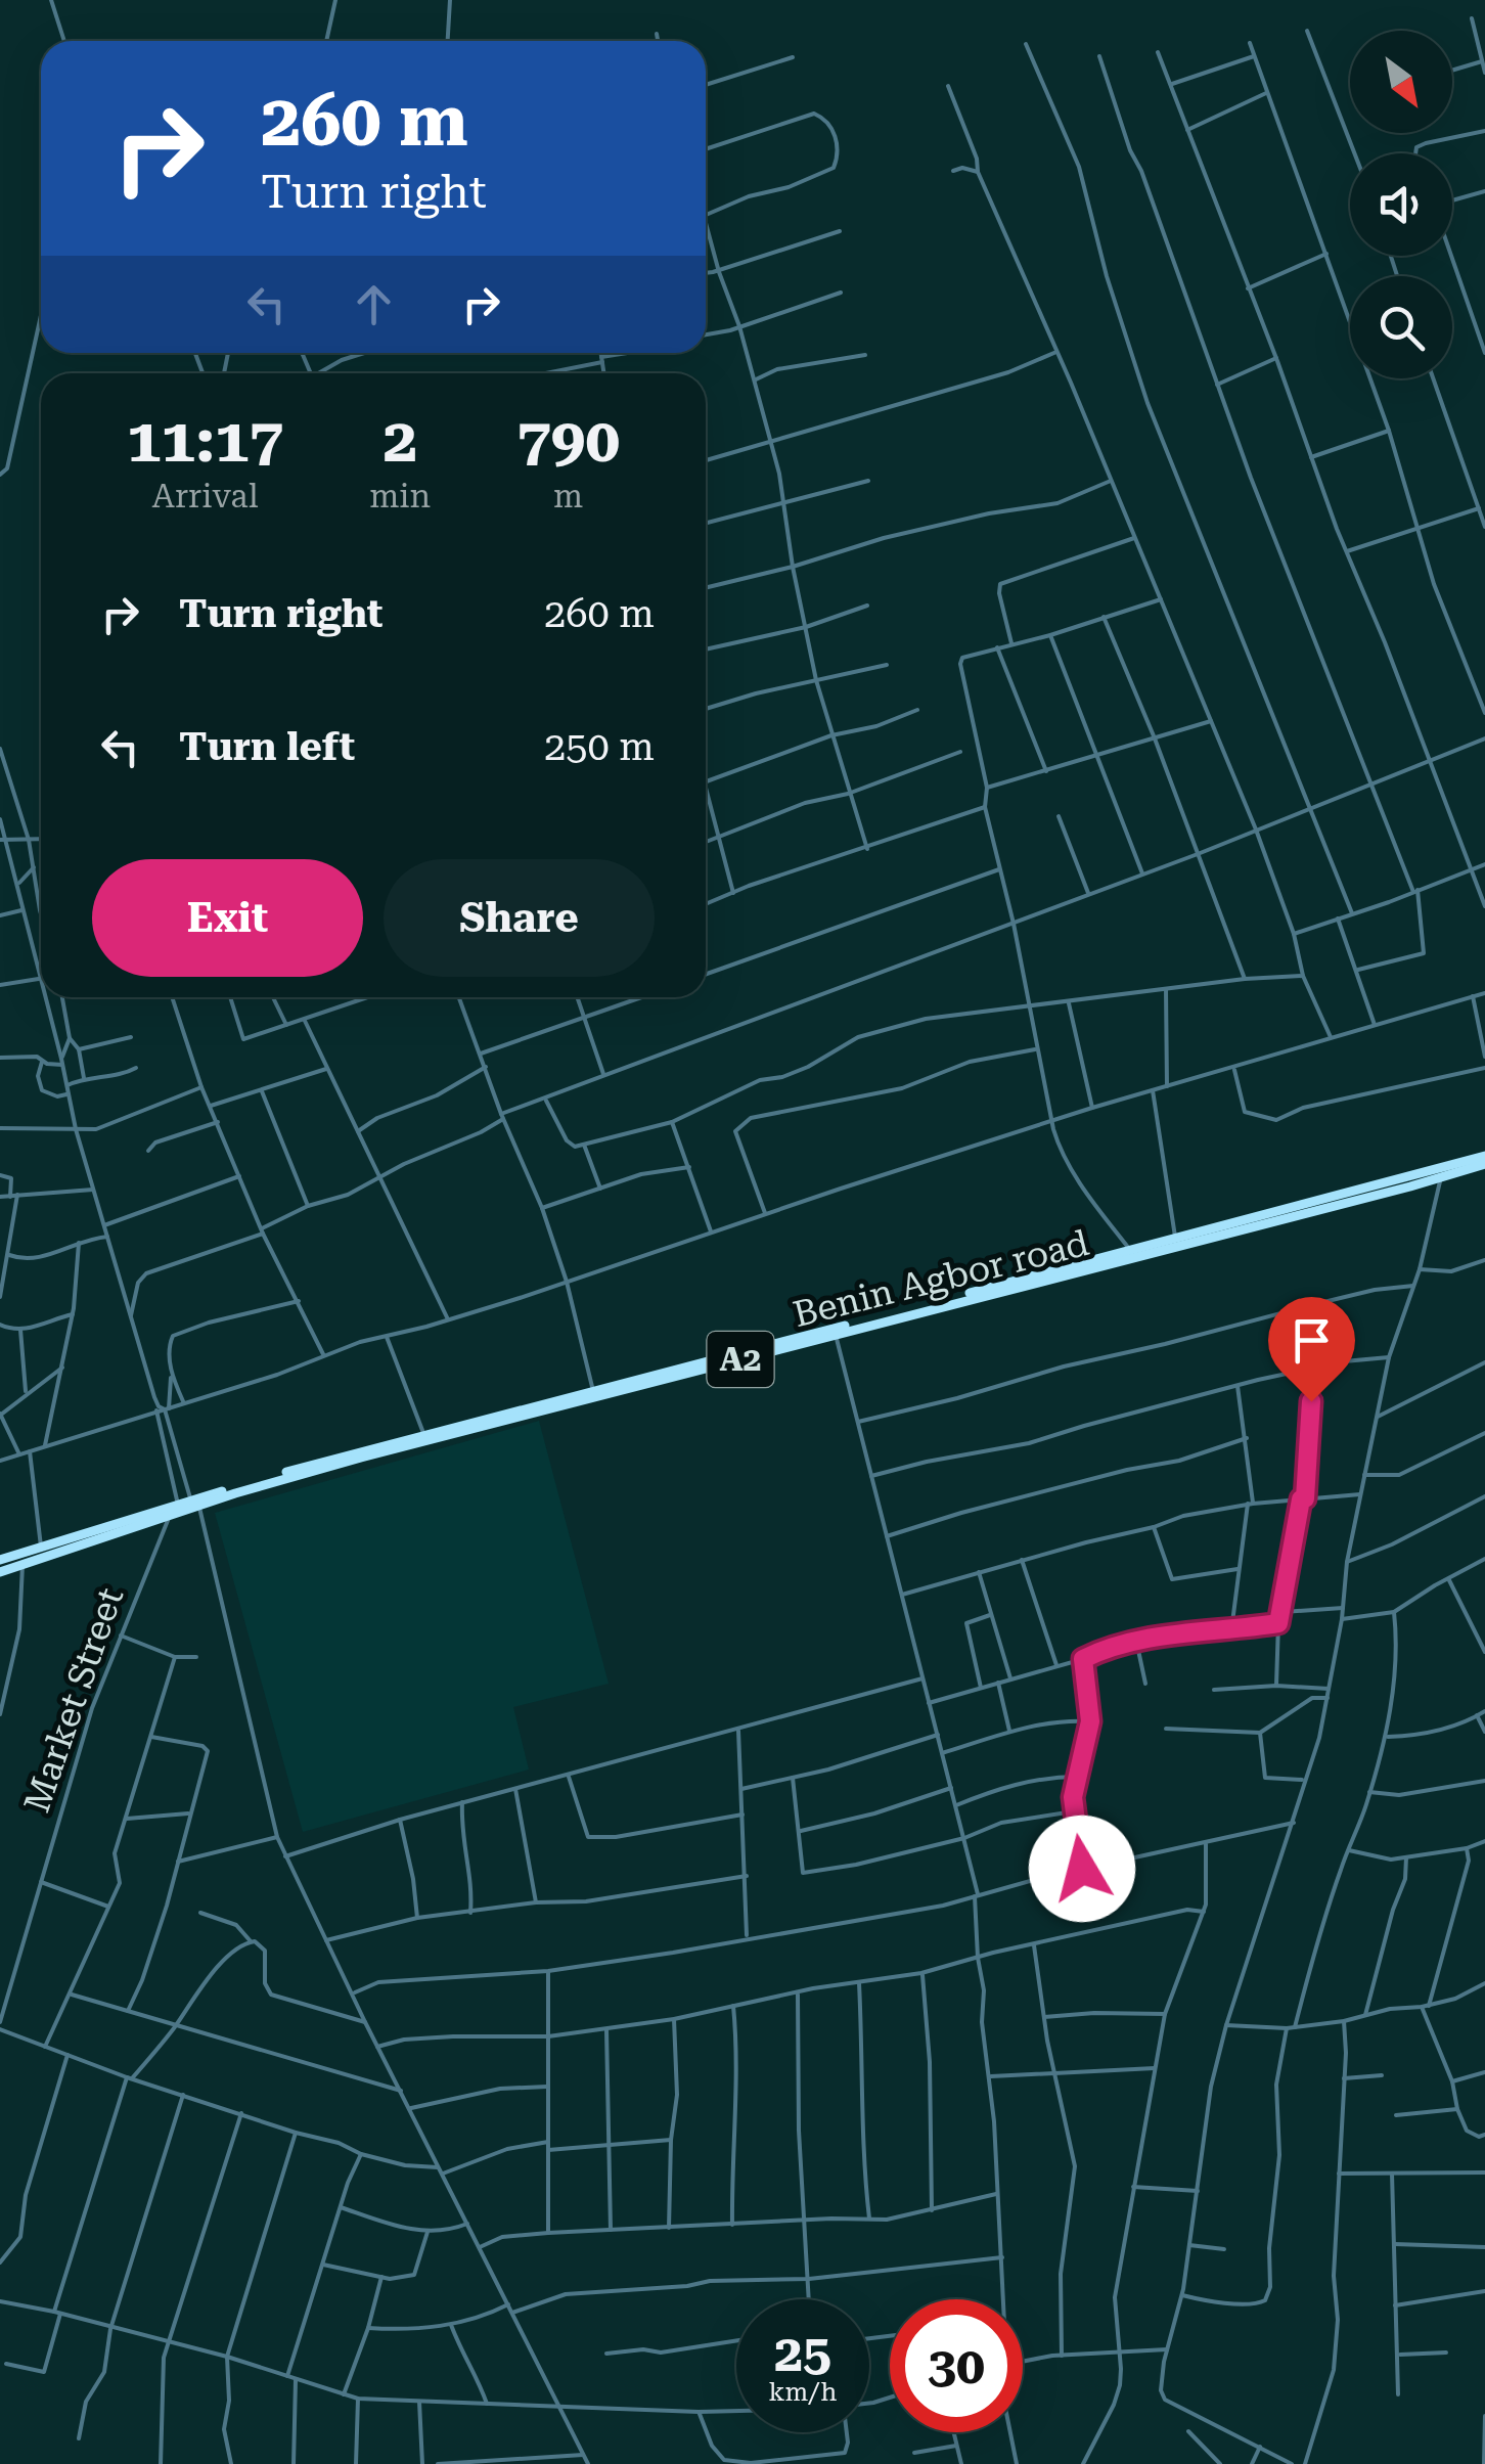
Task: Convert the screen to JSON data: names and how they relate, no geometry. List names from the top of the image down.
{
  "streets": {
    "highway": ["Benin Agbor road", "A2"],
    "street": ["Market Street"]
  },
  "crossings": [
    ["Benin Agbor road", "Market Street"]
  ],
  "north": "bottom right",
  "page": {
    "turn": ["260 m", "Turn right"],
    "eta": [
      "11:17",
      "Arrival",
      "2",
      "min",
      "790",
      "m"
    ],
    "list": [
      {
        "name": "Turn right",
        "value": "260 m"
      },
      {
        "name": "Turn left",
        "value": "250 m"
      }
    ],
    "buttons": ["Exit", "Share"],
    "speed": "25 km/h",
    "limit": "30"
  }
}
